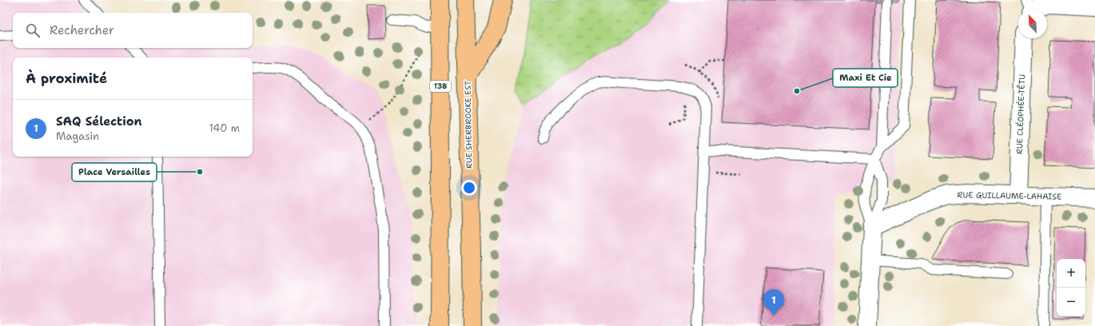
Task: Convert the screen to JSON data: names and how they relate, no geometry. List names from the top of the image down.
{
  "streets": {
    "main road": ["138", "RUE SHERBROOKE EST"],
    "street": ["RUE CLÉOPHÉE-TÊTU", "RUE GUILLAUME-LAHAISE"]
  },
  "crossings": [
    ["RUE CLÉOPHÉE-TÊTU", "RUE GUILLAUME-LAHAISE"]
  ],
  "places": ["Maxi Et Cie", "Place Versailles"],
  "north": "top left",
  "page": {
    "search": "Rechercher",
    "heading": "À proximité",
    "list": [
      {
        "mark": "1",
        "name": "SAQ Sélection",
        "note": "Magasin",
        "value": "140 m"
      }
    ],
    "map_buttons": ["+", "−"],
    "pins": "1"
  }
}
